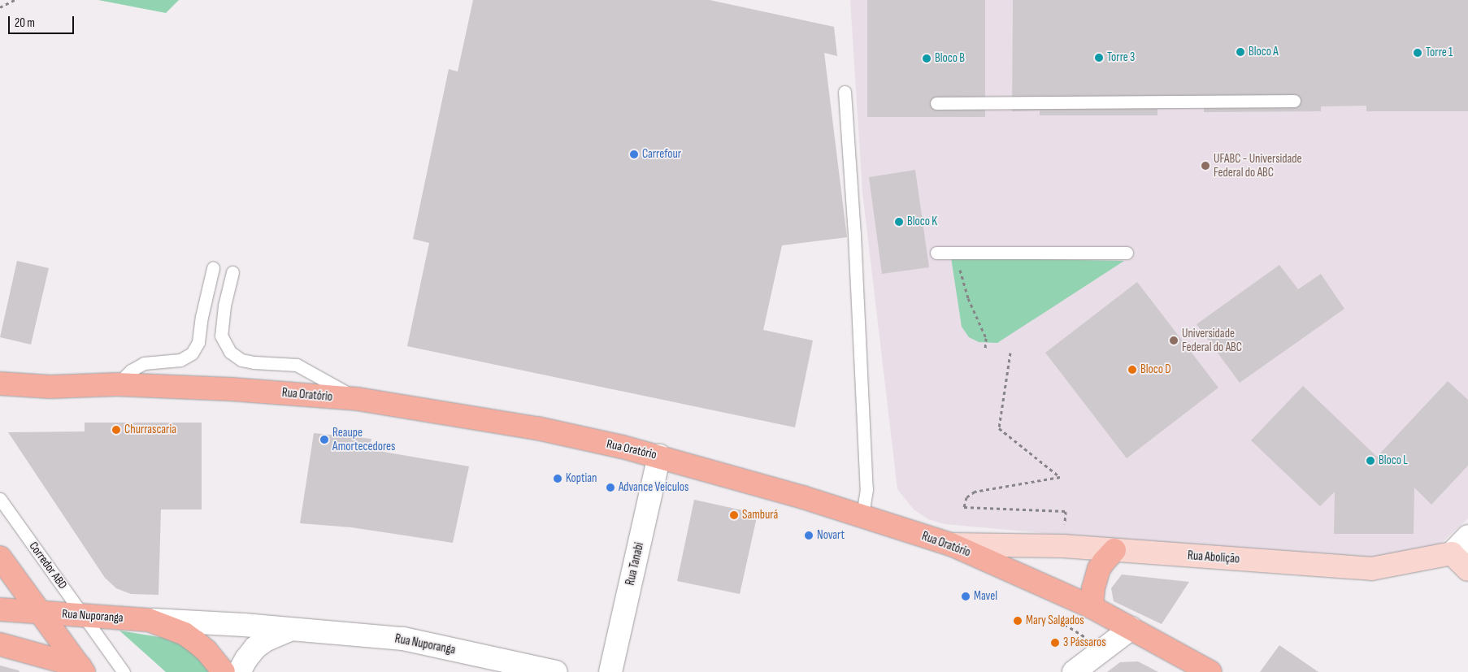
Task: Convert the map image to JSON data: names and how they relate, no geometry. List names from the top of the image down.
{
  "streets": {
    "main road": ["Rua Oratório", "Rua Nuporanga"],
    "street": ["Rua Abolição", "Rua Tanabi"],
    "lane": ["Corredor ABD"]
  },
  "crossings": [
    ["Rua Oratório", "Rua Abolição"],
    ["Rua Oratório", "Rua Tanabi"],
    ["Corredor ABD", "Rua Nuporanga"]
  ],
  "places": [
    "Bloco A",
    "Torre 1",
    "Torre 3",
    "Bloco B",
    "Carrefour",
    "UFABC - Universidade Federal do ABC",
    "Bloco K",
    "Universidade Federal do ABC",
    "Bloco D",
    "Churrascaria",
    "Reaupe Amortecedores",
    "Bloco L",
    "Koptian",
    "Advance Veículos",
    "Samburá",
    "Novart",
    "Mavel",
    "Mary Salgados",
    "3 Pássaros"
  ],
  "scale_bar": "20 m"
}
